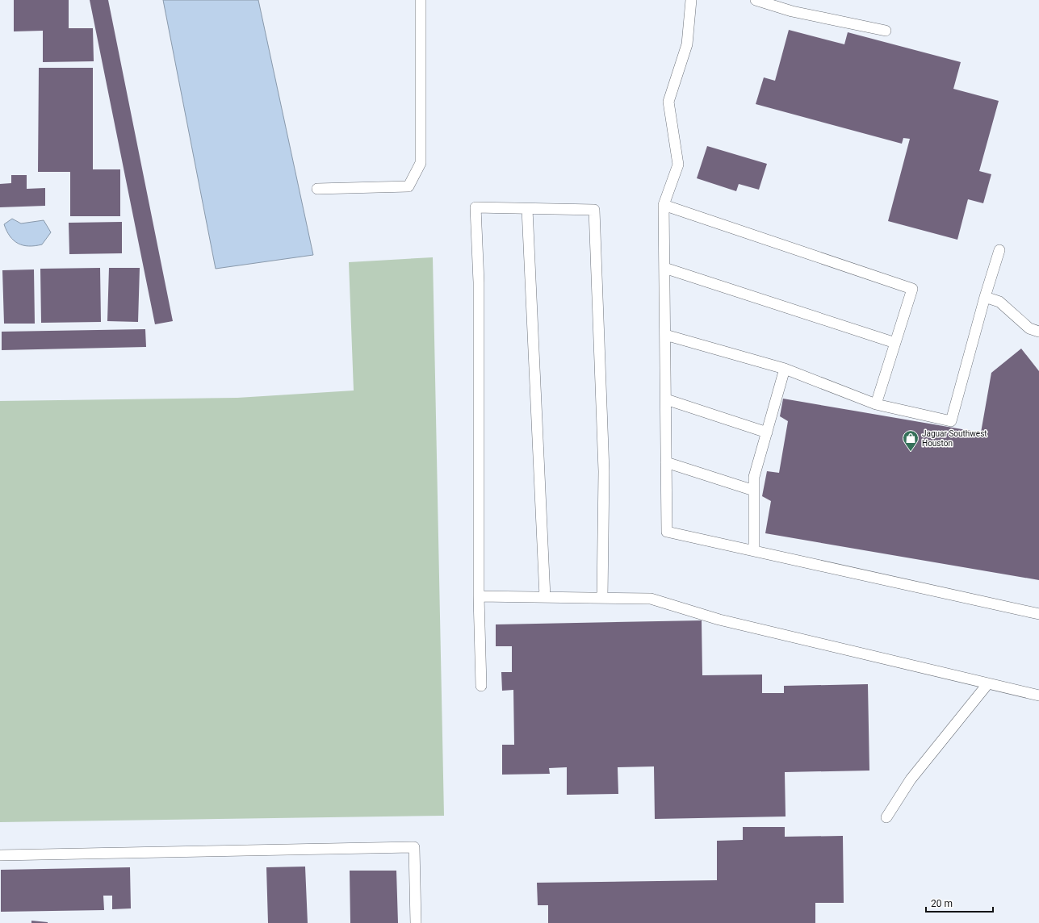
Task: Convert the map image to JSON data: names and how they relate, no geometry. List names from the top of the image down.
{
  "places": {
    "shop": ["Jaguar Southwest Houston"]
  },
  "scale_bar": "20 m"
}
